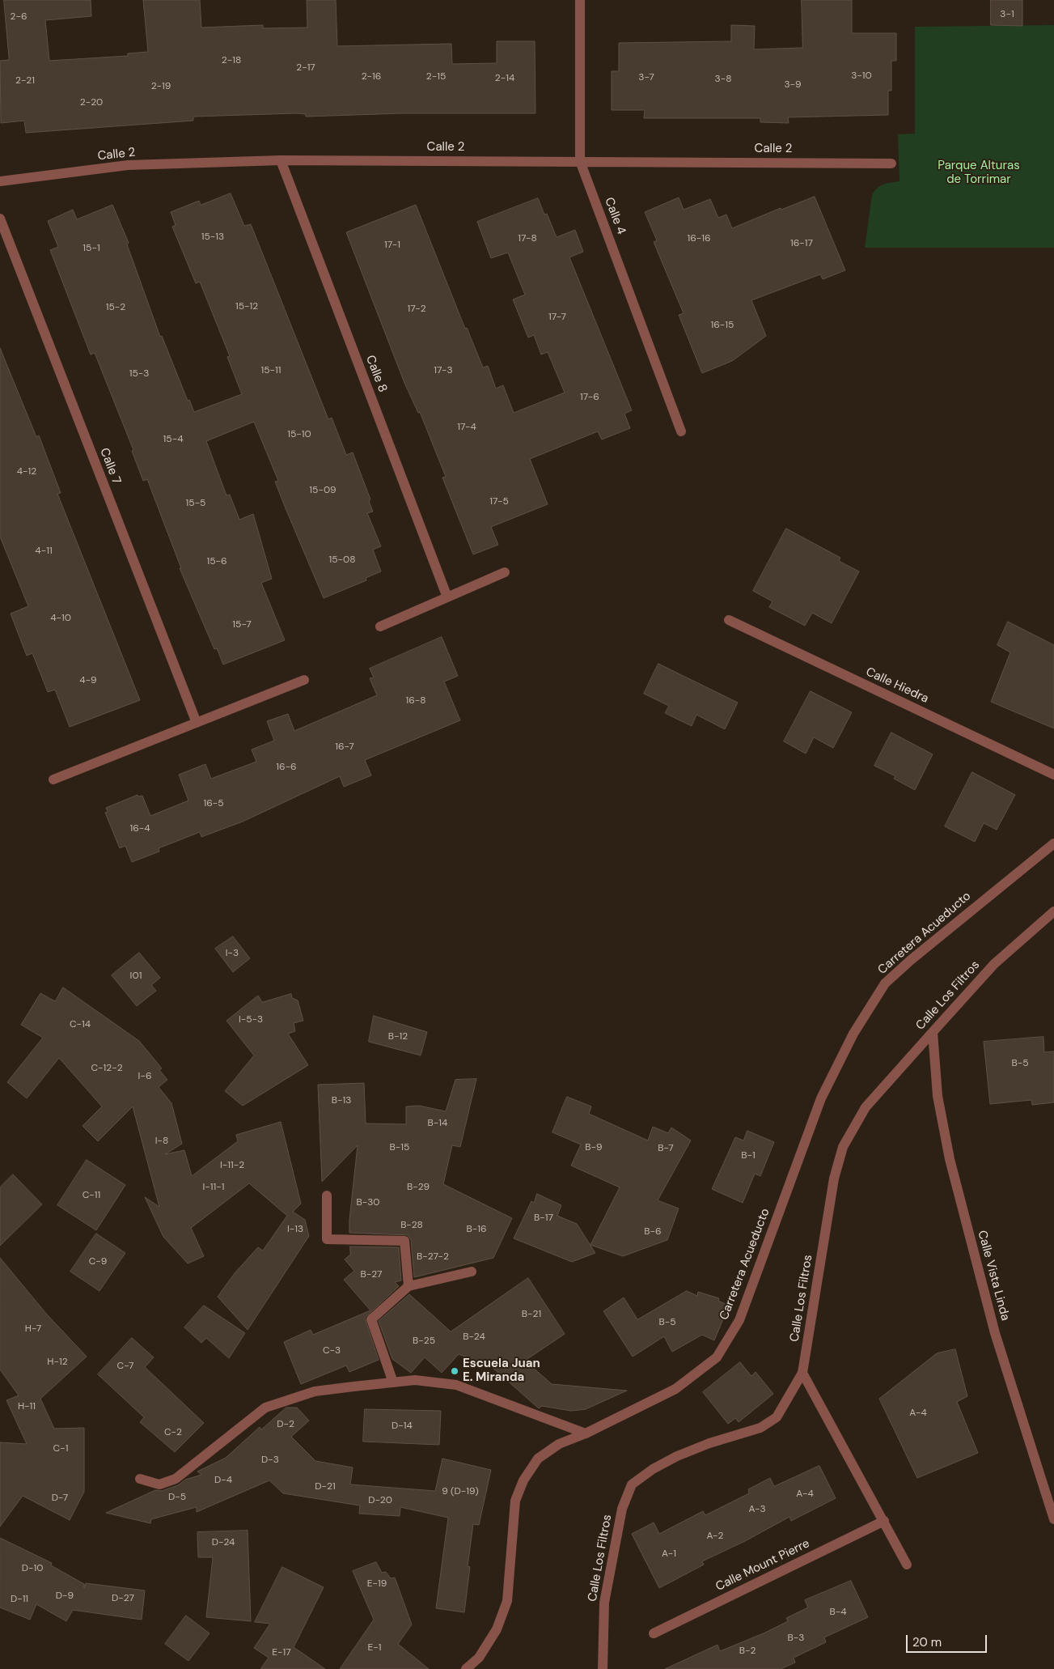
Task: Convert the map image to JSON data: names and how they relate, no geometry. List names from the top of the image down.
{
  "streets": {
    "street": [
      "Calle 2",
      "Calle 4",
      "Calle 8",
      "Calle 7",
      "Calle Hiedra",
      "Carretera Acueducto",
      "Calle Los Filtros",
      "Calle Vista Linda",
      "Calle Mount Pierre"
    ]
  },
  "crossings": [
    ["Calle 2", "Calle 4"],
    ["Calle 2", "Calle 8"],
    ["Calle Los Filtros", "Calle Vista Linda"]
  ],
  "parks": ["Parque Alturas de Torrimar"],
  "places": ["Escuela Juan E. Miranda"],
  "house_numbers": [
    "3-1",
    "2-6",
    "2-18",
    "2-17",
    "3-10",
    "2-16",
    "2-15",
    "3-7",
    "2-14",
    "3-8",
    "2-21",
    "3-9",
    "2-19",
    "2-20",
    "15-13",
    "17-8",
    "16-16",
    "16-17",
    "17-1",
    "15-1",
    "15-12",
    "15-2",
    "17-2",
    "17-7",
    "16-15",
    "15-11",
    "17-3",
    "15-3",
    "17-6",
    "17-4",
    "15-10",
    "15-4",
    "4-12",
    "15-09",
    "17-5",
    "15-5",
    "4-11",
    "15-08",
    "15-6",
    "4-10",
    "15-7",
    "4-9",
    "16-8",
    "16-7",
    "16-6",
    "16-5",
    "16-4",
    "I-3",
    "I01",
    "I-5-3",
    "C-14",
    "B-12",
    "B-5",
    "C-12-2",
    "I-6",
    "B-13",
    "B-14",
    "I-8",
    "B-15",
    "B-9",
    "B-7",
    "B-1",
    "I-11-2",
    "I-11-1",
    "B-29",
    "C-11",
    "B-30",
    "B-17",
    "B-28",
    "I-13",
    "B-16",
    "B-6",
    "B-27-2",
    "C-9",
    "B-27",
    "B-21",
    "B-5",
    "H-7",
    "B-24",
    "B-25",
    "C-3",
    "H-12",
    "C-7",
    "H-11",
    "A-4",
    "D-2",
    "D-14",
    "C-2",
    "C-1",
    "D-3",
    "D-4",
    "D-21",
    "9 (D-19)",
    "A-4",
    "D-5",
    "D-7",
    "D-20",
    "A-3",
    "A-2",
    "D-24",
    "A-1",
    "D-10",
    "E-19",
    "D-9",
    "D-27",
    "D-11",
    "B-4",
    "B-3",
    "E-1",
    "B-2",
    "E-17"
  ],
  "scale_bar": "20 m"
}
